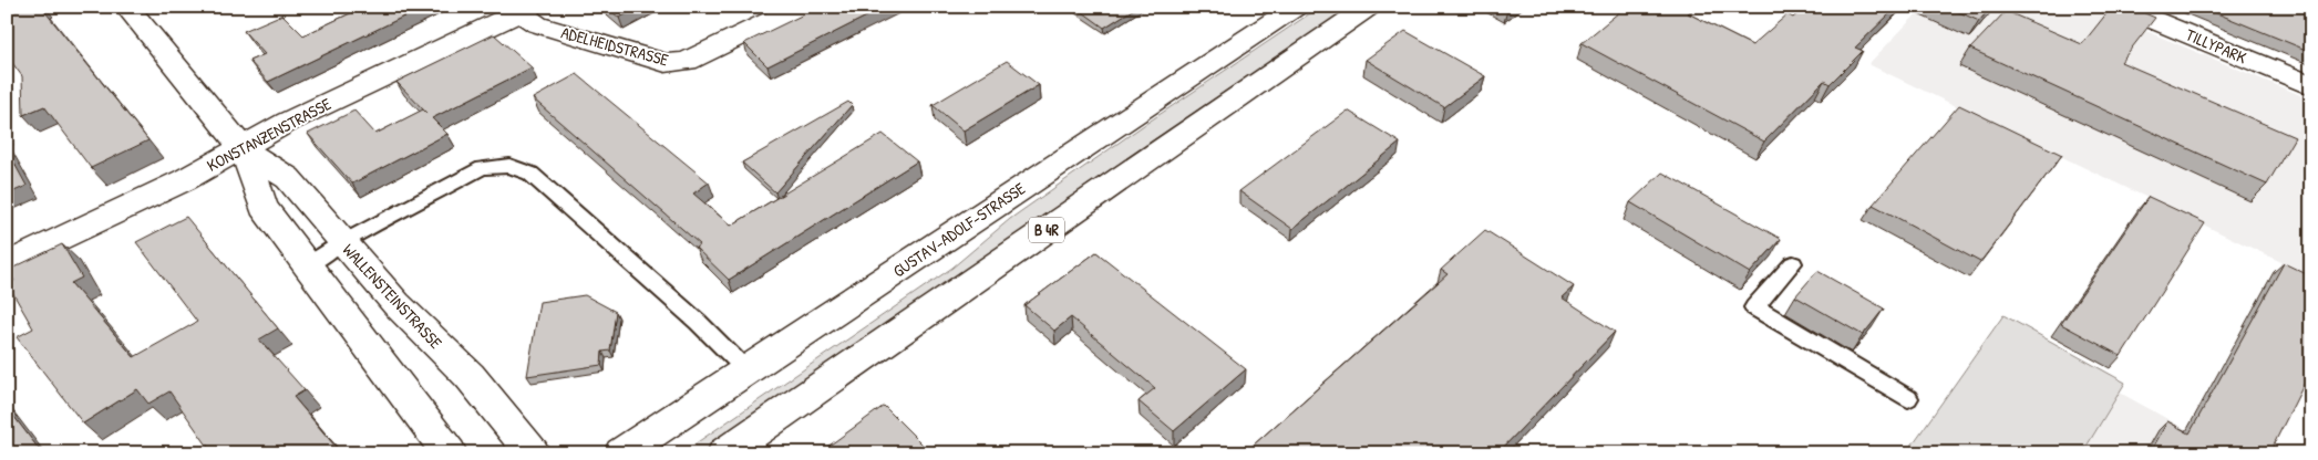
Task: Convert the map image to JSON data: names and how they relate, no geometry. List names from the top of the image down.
{
  "streets": {
    "street": [
      "ADELHEIDSTRASSE",
      "TILLYPARK",
      "KONSTANZENSTRASSE",
      "GUSTAV-ADOLF-STRASSE",
      "B 4R",
      "WALLENSTEINSTRASSE"
    ]
  },
  "crossings": [
    ["ADELHEIDSTRASSE", "KONSTANZENSTRASSE"],
    ["KONSTANZENSTRASSE", "WALLENSTEINSTRASSE"]
  ]
}
